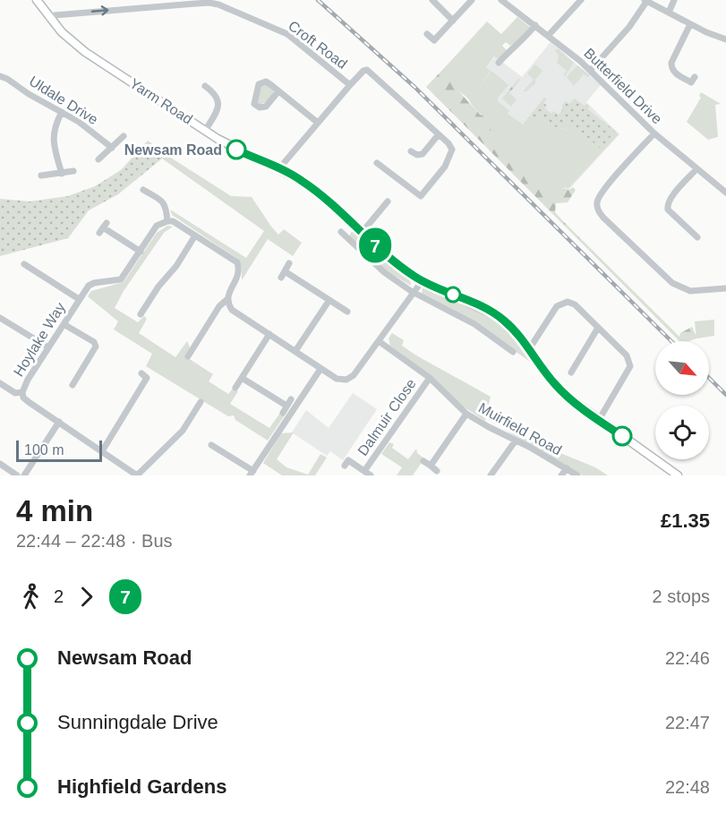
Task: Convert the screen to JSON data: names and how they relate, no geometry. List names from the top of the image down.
{
  "streets": {
    "main road": ["Yarm Road"],
    "street": [
      "Croft Road",
      "Butterfield Drive",
      "Uldale Drive",
      "Hoylake Way",
      "Dalmuir Close",
      "Muirfield Road"
    ]
  },
  "crossings": [
    ["Croft Road", "Yarm Road"],
    ["Dalmuir Close", "Muirfield Road"]
  ],
  "places": ["Newsam Road"],
  "lines": ["bus line 7"],
  "scale_bar": "100 m",
  "north": "bottom right",
  "page": {
    "on_map": "7",
    "scale": "100 m",
    "heading": ["4 min", "22:44 – 22:48 · Bus", "£1.35"],
    "legs": ["2", "7", "2 stops"],
    "list": [
      {
        "name": "Newsam Road",
        "value": "22:46"
      },
      {
        "name": "Sunningdale Drive",
        "value": "22:47"
      },
      {
        "name": "Highfield Gardens",
        "value": "22:48"
      }
    ]
  }
}
